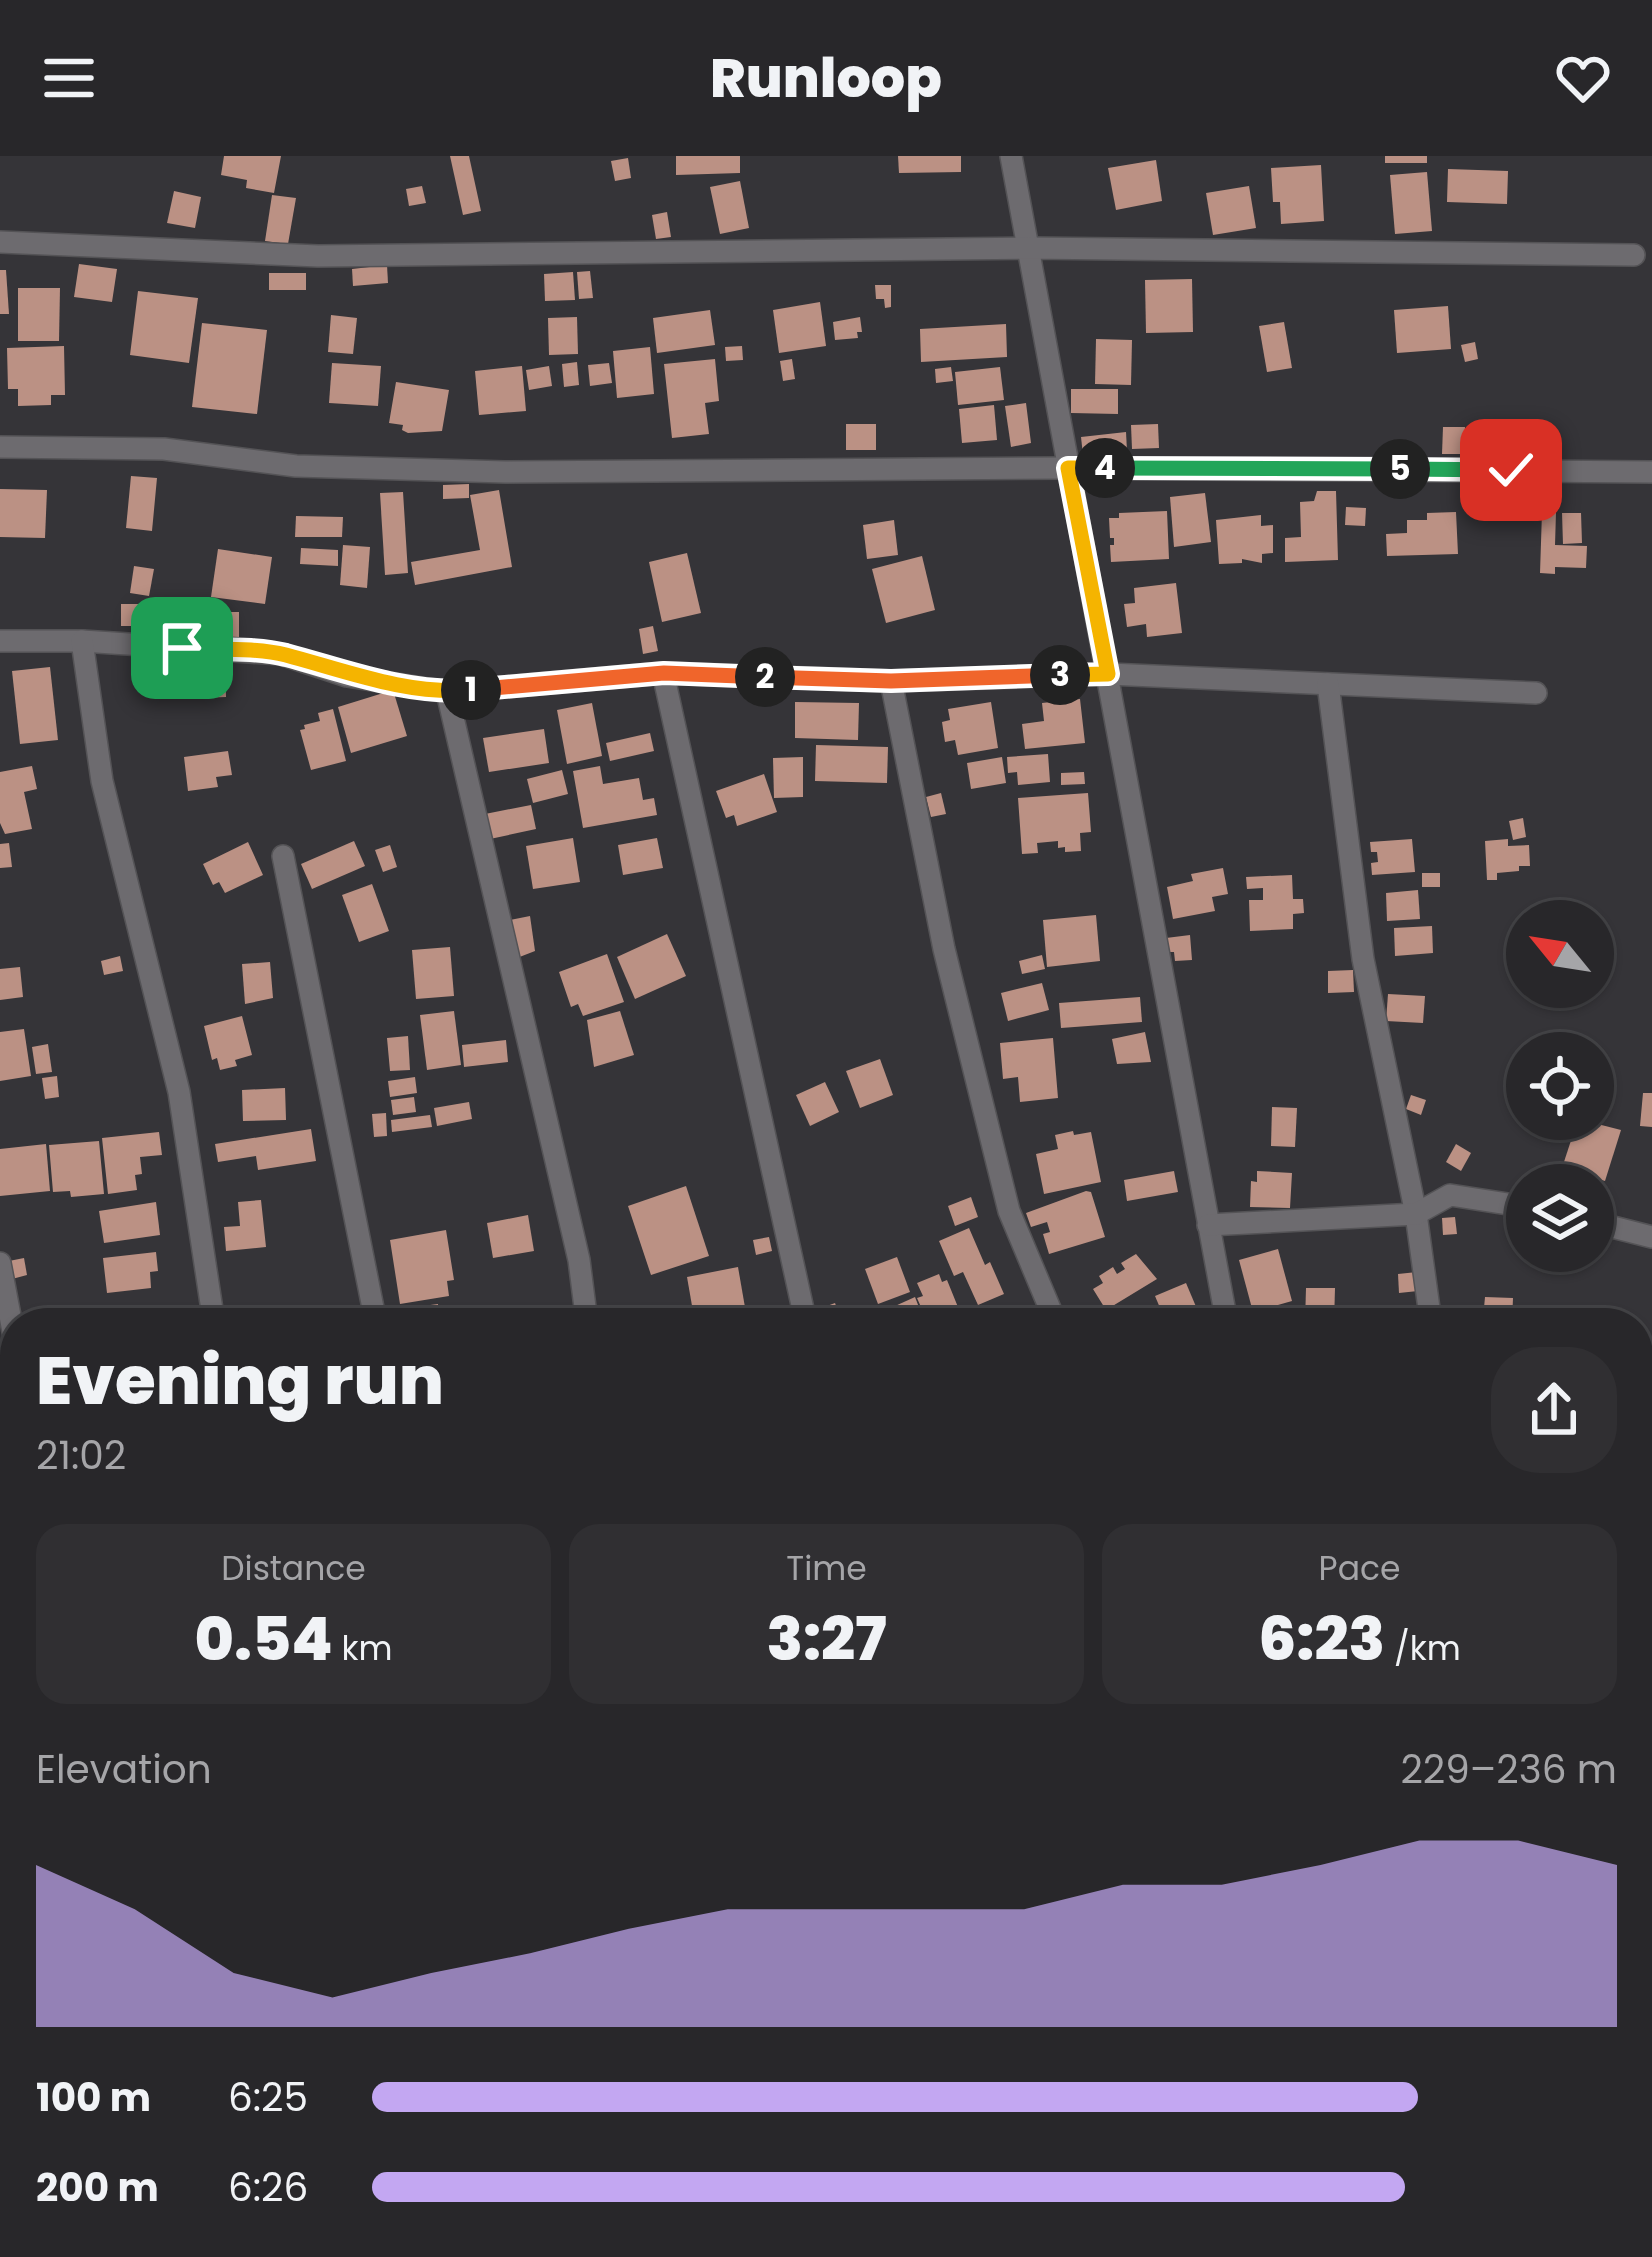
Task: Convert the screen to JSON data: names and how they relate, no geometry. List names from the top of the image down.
{
  "north": "top left",
  "page": {
    "header": "Runloop",
    "pins": [
      "4",
      "5",
      "3",
      "2",
      "1"
    ],
    "heading": ["Evening run", "21:02"],
    "stats": [
      ["Distance", "0.54 km"],
      ["Time", "3:27"],
      ["Pace", "6:23 /km"]
    ],
    "chart": ["Elevation", "229–236 m"],
    "list": [
      {
        "name": "100 m",
        "note": "6:25"
      },
      {
        "name": "200 m",
        "note": "6:26"
      }
    ]
  }
}
